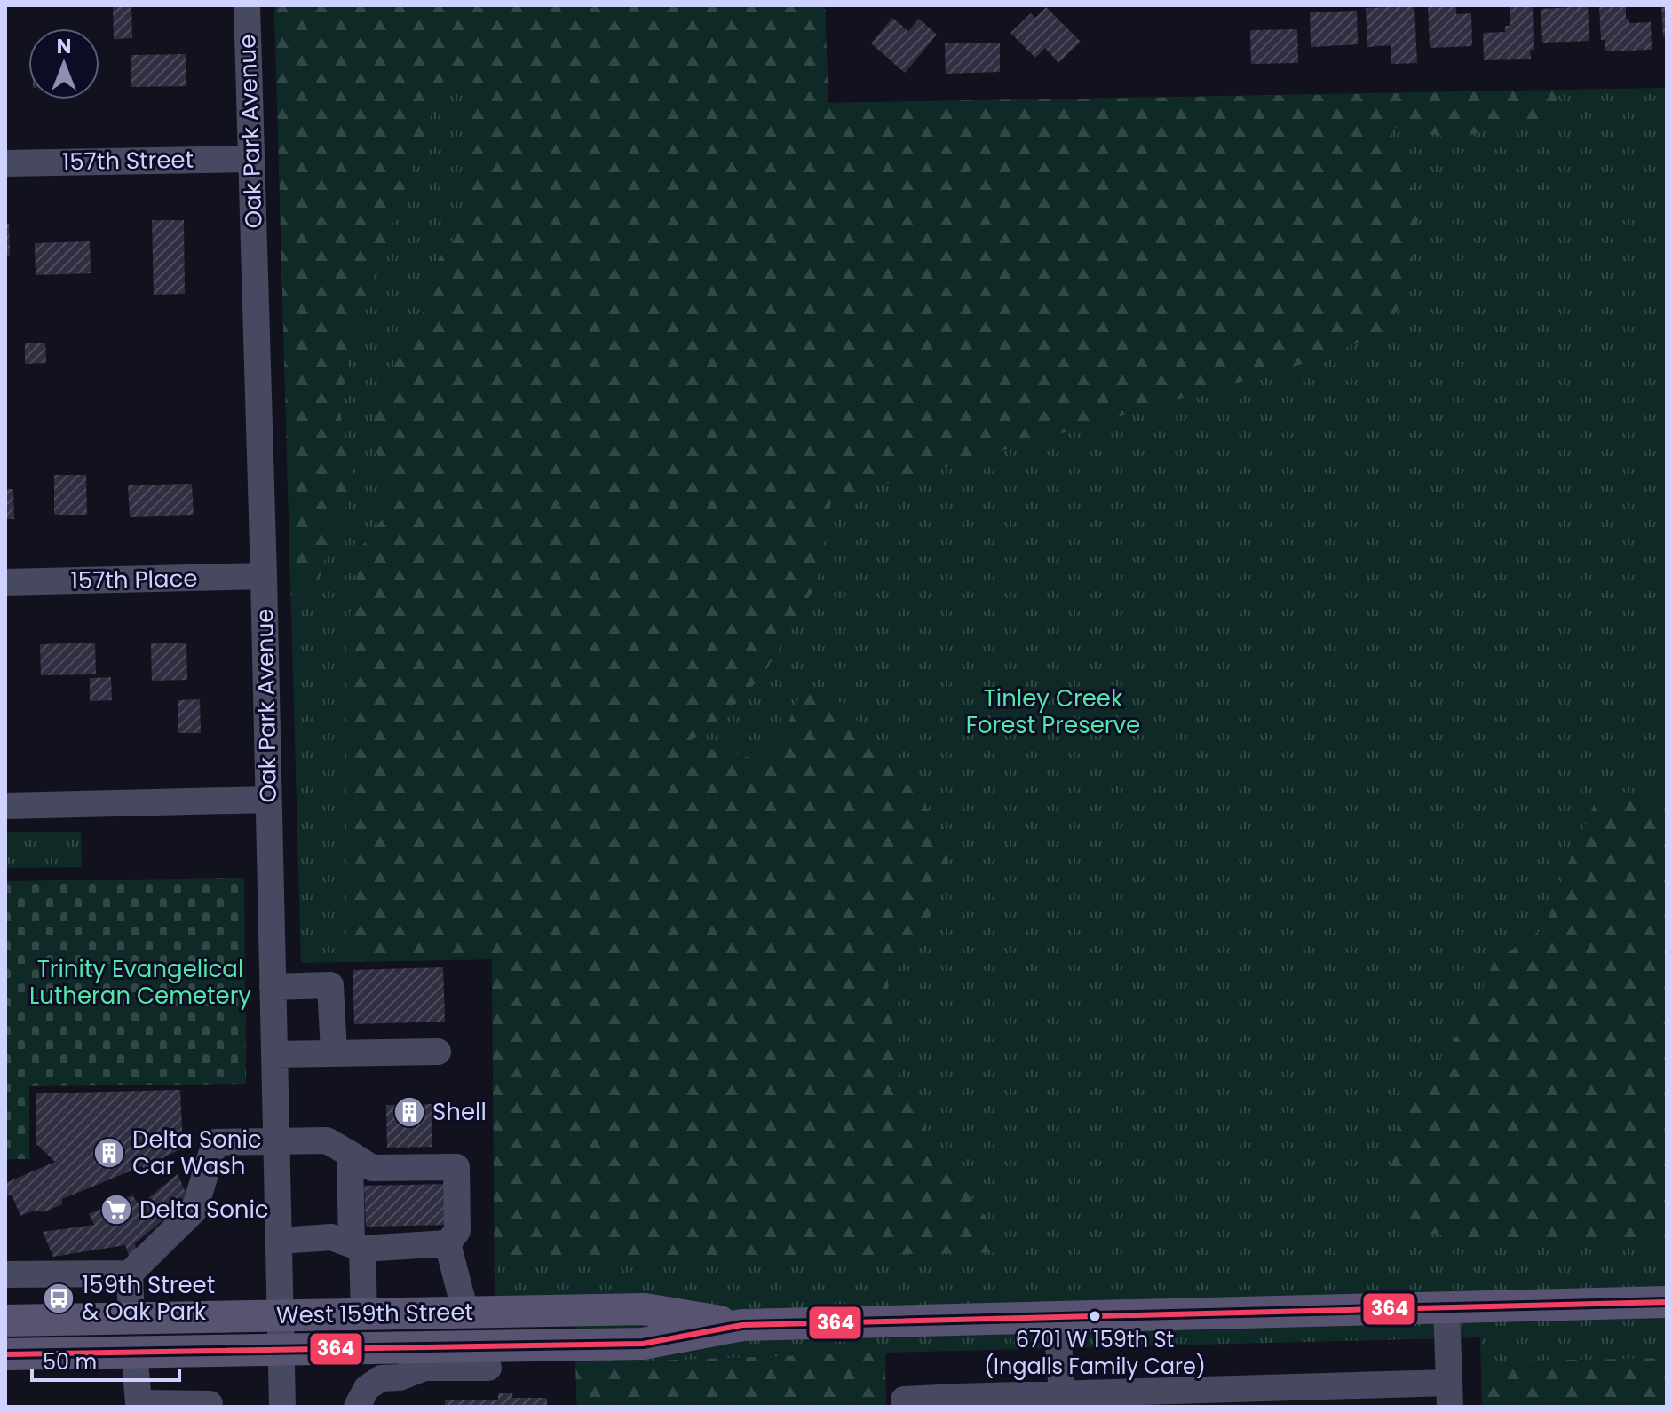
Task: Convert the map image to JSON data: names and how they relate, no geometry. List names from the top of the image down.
{
  "streets": {
    "main road": ["West 159th Street"],
    "street": ["Oak Park Avenue", "157th Street", "157th Place"]
  },
  "crossings": [
    ["Oak Park Avenue", "157th Street"],
    ["Oak Park Avenue", "157th Place"],
    ["Oak Park Avenue", "West 159th Street"]
  ],
  "parks": ["Tinley Creek Forest Preserve", "Trinity Evangelical Lutheran Cemetery"],
  "places": {
    "building": ["Shell", "Delta Sonic Car Wash"],
    "supermarket": ["Delta Sonic"],
    "bus stop": ["159th Street & Oak Park"],
    "other": ["6701 W 159th St (Ingalls Family Care)"]
  },
  "lines": ["transit line 364"],
  "scale_bar": "50 m",
  "north": "top"
}
